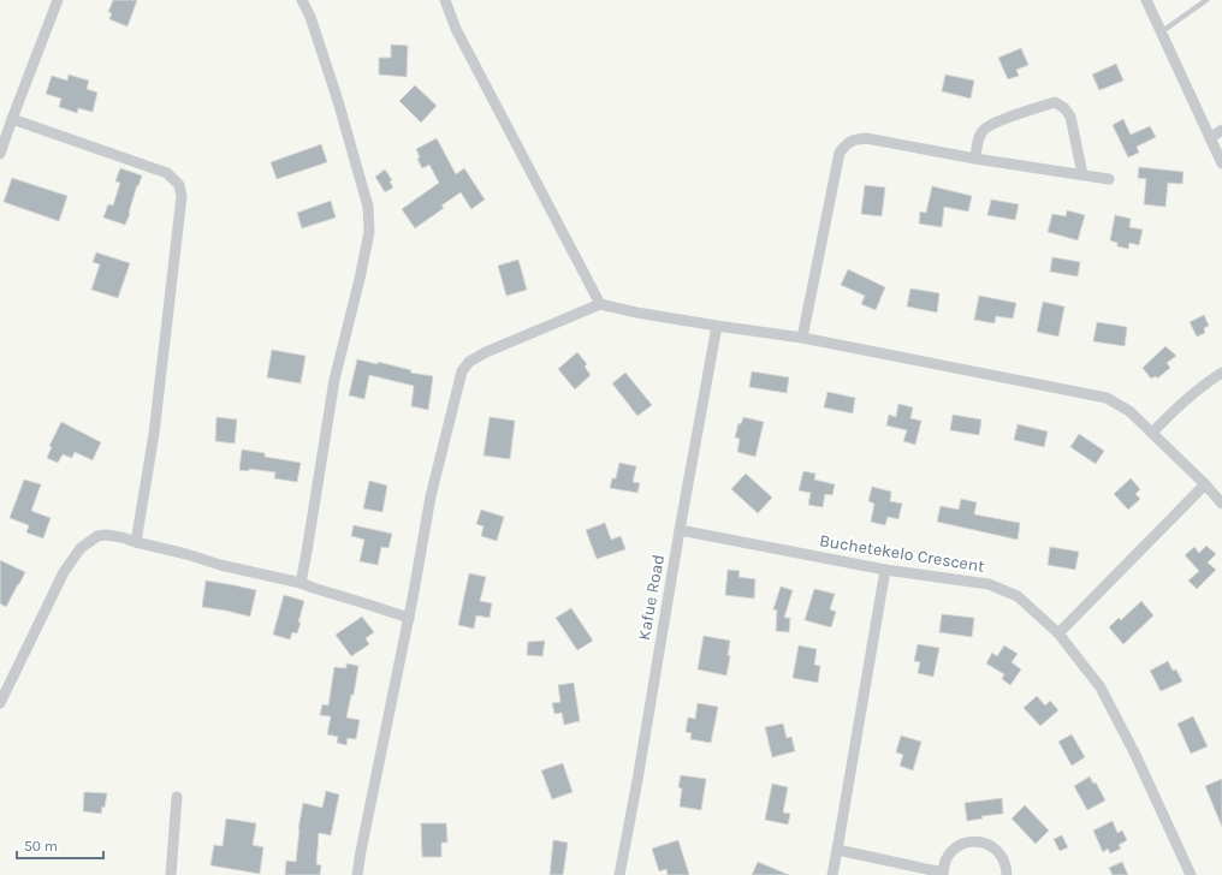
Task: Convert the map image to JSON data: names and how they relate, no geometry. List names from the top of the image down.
{
  "streets": {
    "street": ["Buchetekelo Crescent", "Kafue Road"]
  },
  "crossings": [
    ["Buchetekelo Crescent", "Kafue Road"]
  ],
  "scale_bar": "50 m"
}
